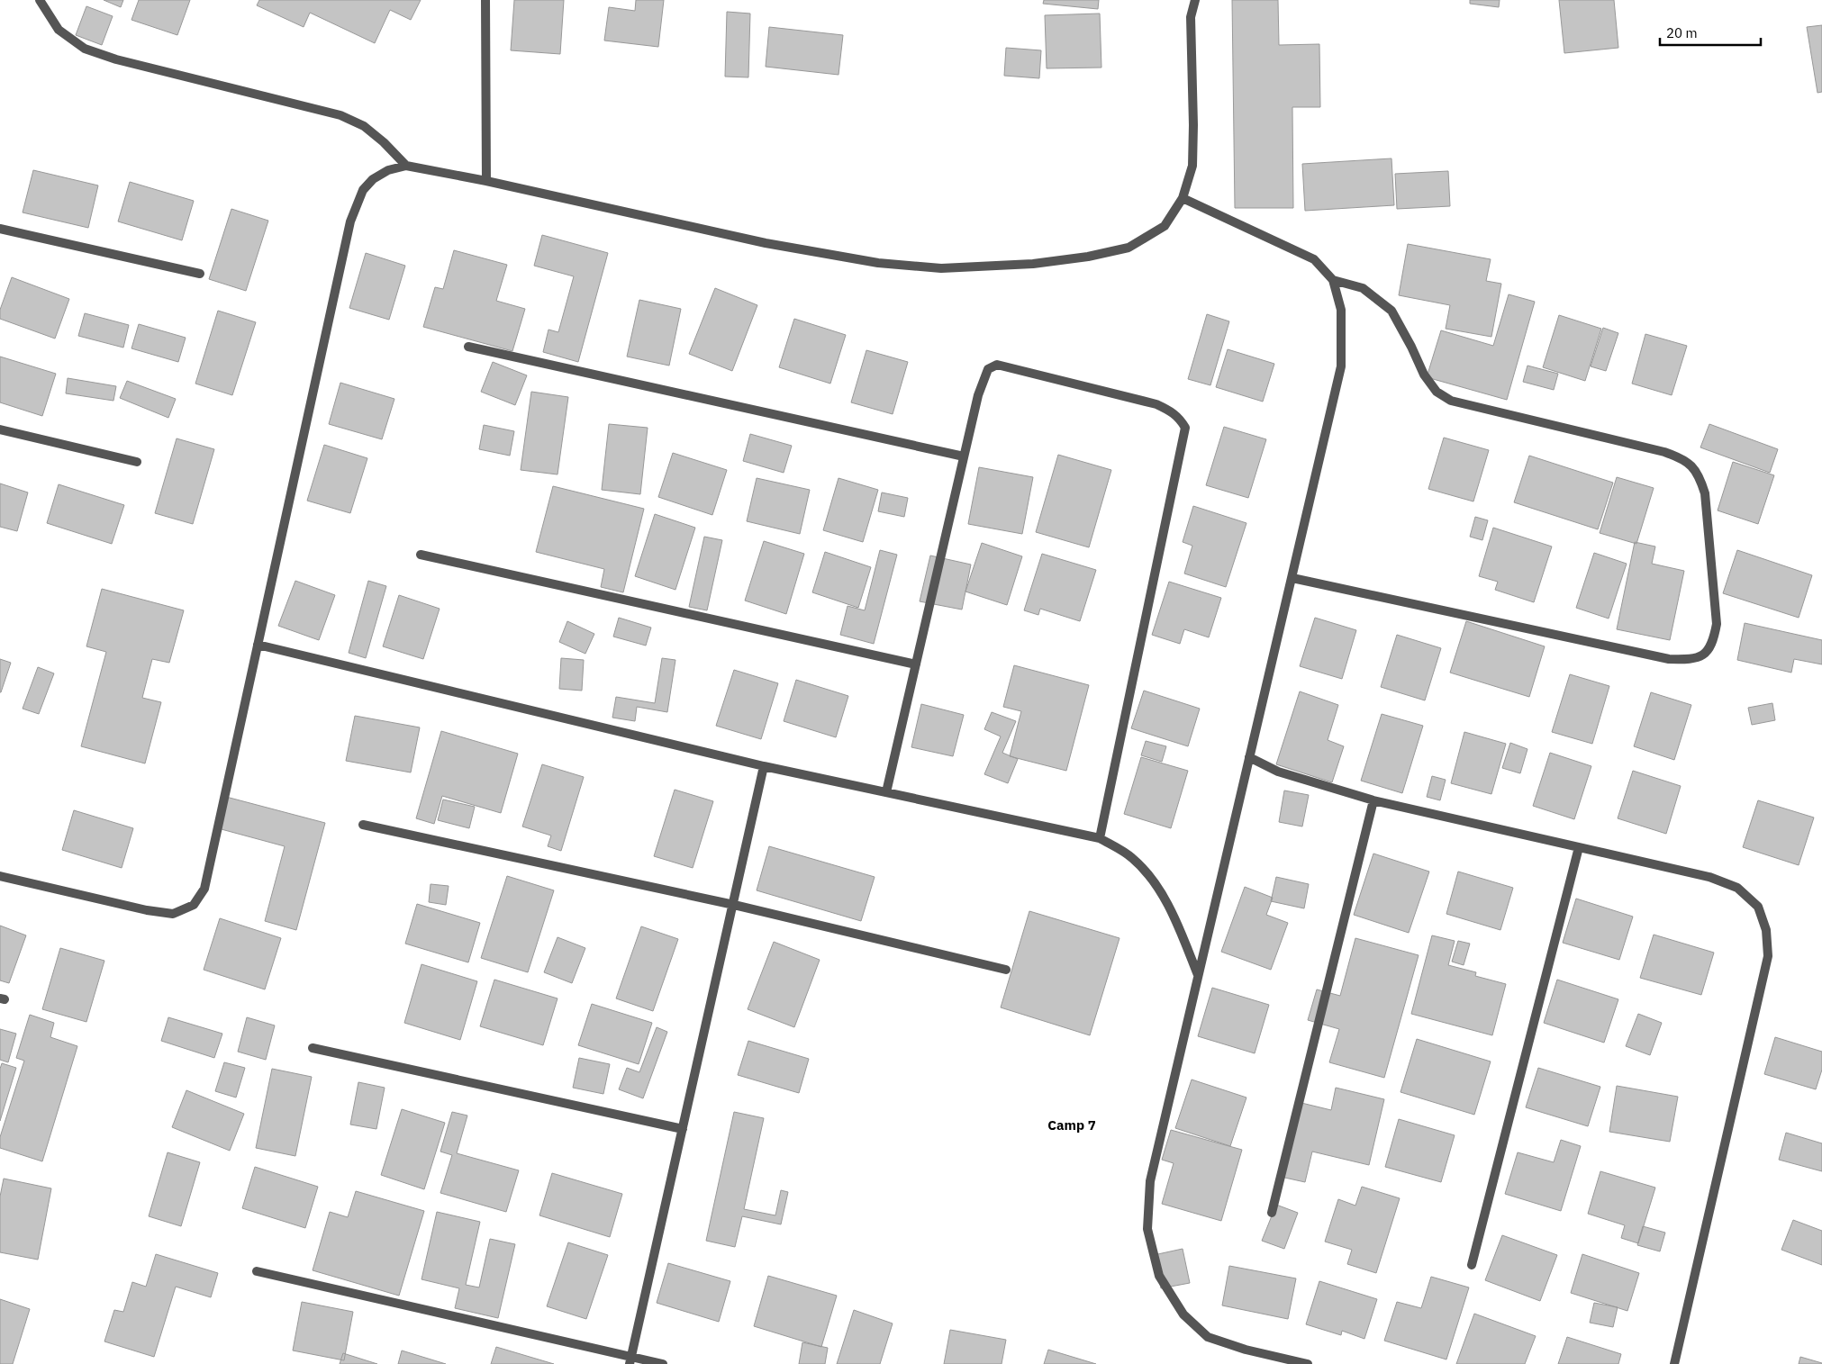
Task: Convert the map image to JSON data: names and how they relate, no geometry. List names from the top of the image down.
{
  "districts": ["Camp 7"],
  "scale_bar": "20 m"
}
